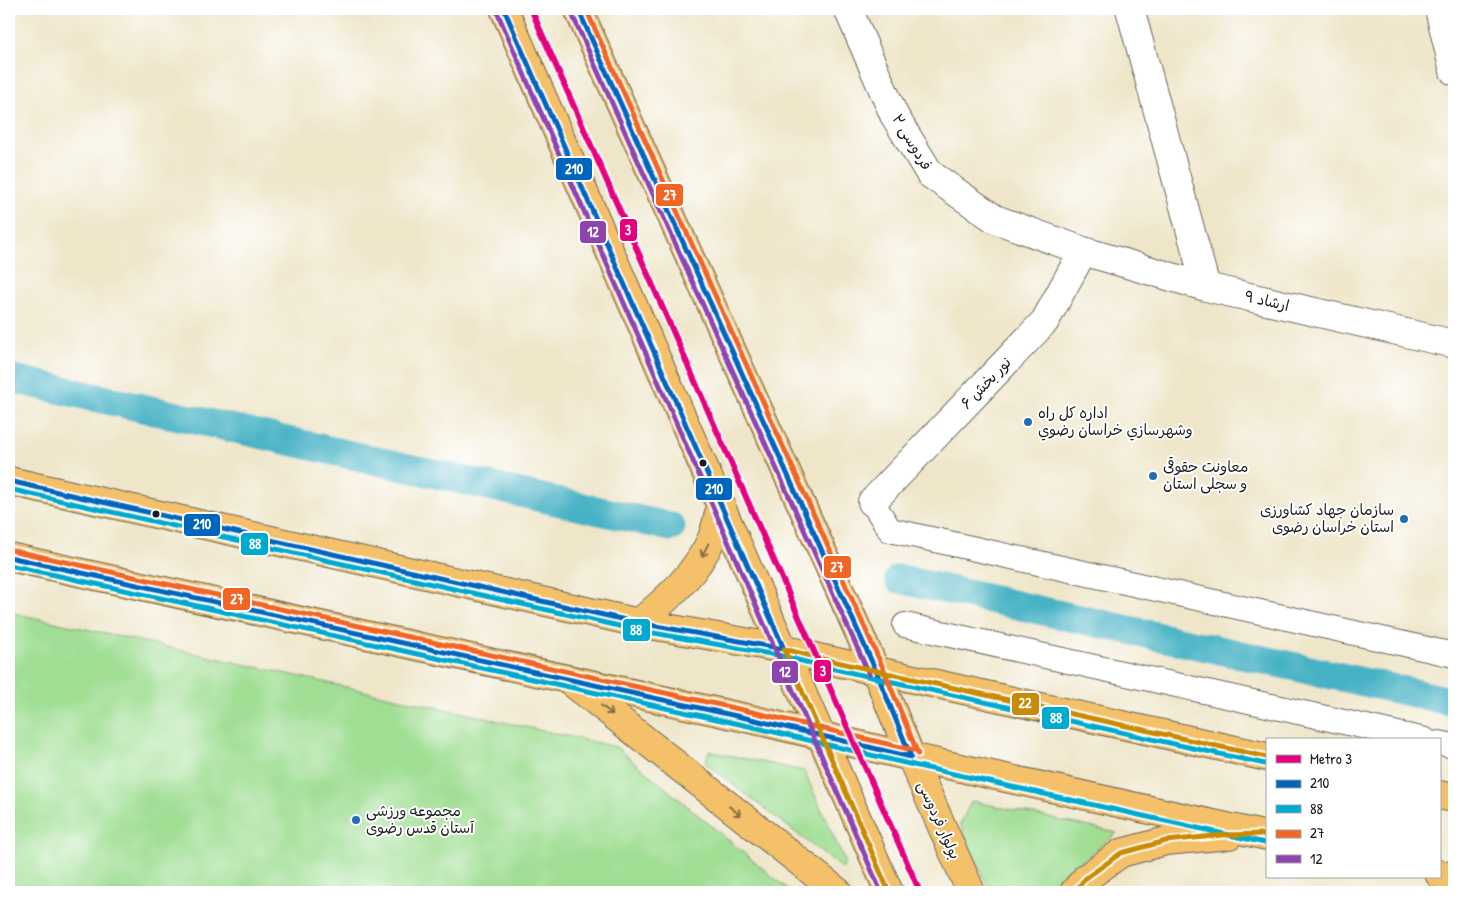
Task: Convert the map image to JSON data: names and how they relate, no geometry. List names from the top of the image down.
{
  "streets": {
    "main road": ["بولوار فردوسی"],
    "street": ["فردوسی ۲", "ارشاد ۹", "نور بخش ۶"]
  },
  "crossings": [
    ["فردوسی ۲", "ارشاد ۹"],
    ["فردوسی ۲", "نور بخش ۶"],
    ["ارشاد ۹", "نور بخش ۶"]
  ],
  "places": [
    "اداره كل راه وشهرسازي خراسان رضوي",
    "معاونت حقوقی و سجلی استان",
    "سازمان جهاد کشاورزی استان خراسان رضوی",
    "مجموعه ورزشی آستان قدس رضوی"
  ],
  "lines": [
    "metro line 3",
    "transit line 210",
    "transit line 27",
    "transit line 12",
    "transit line 88",
    "transit line 22"
  ],
  "legend": [
    "Metro 3",
    "210",
    "88",
    "27",
    "12"
  ]
}
